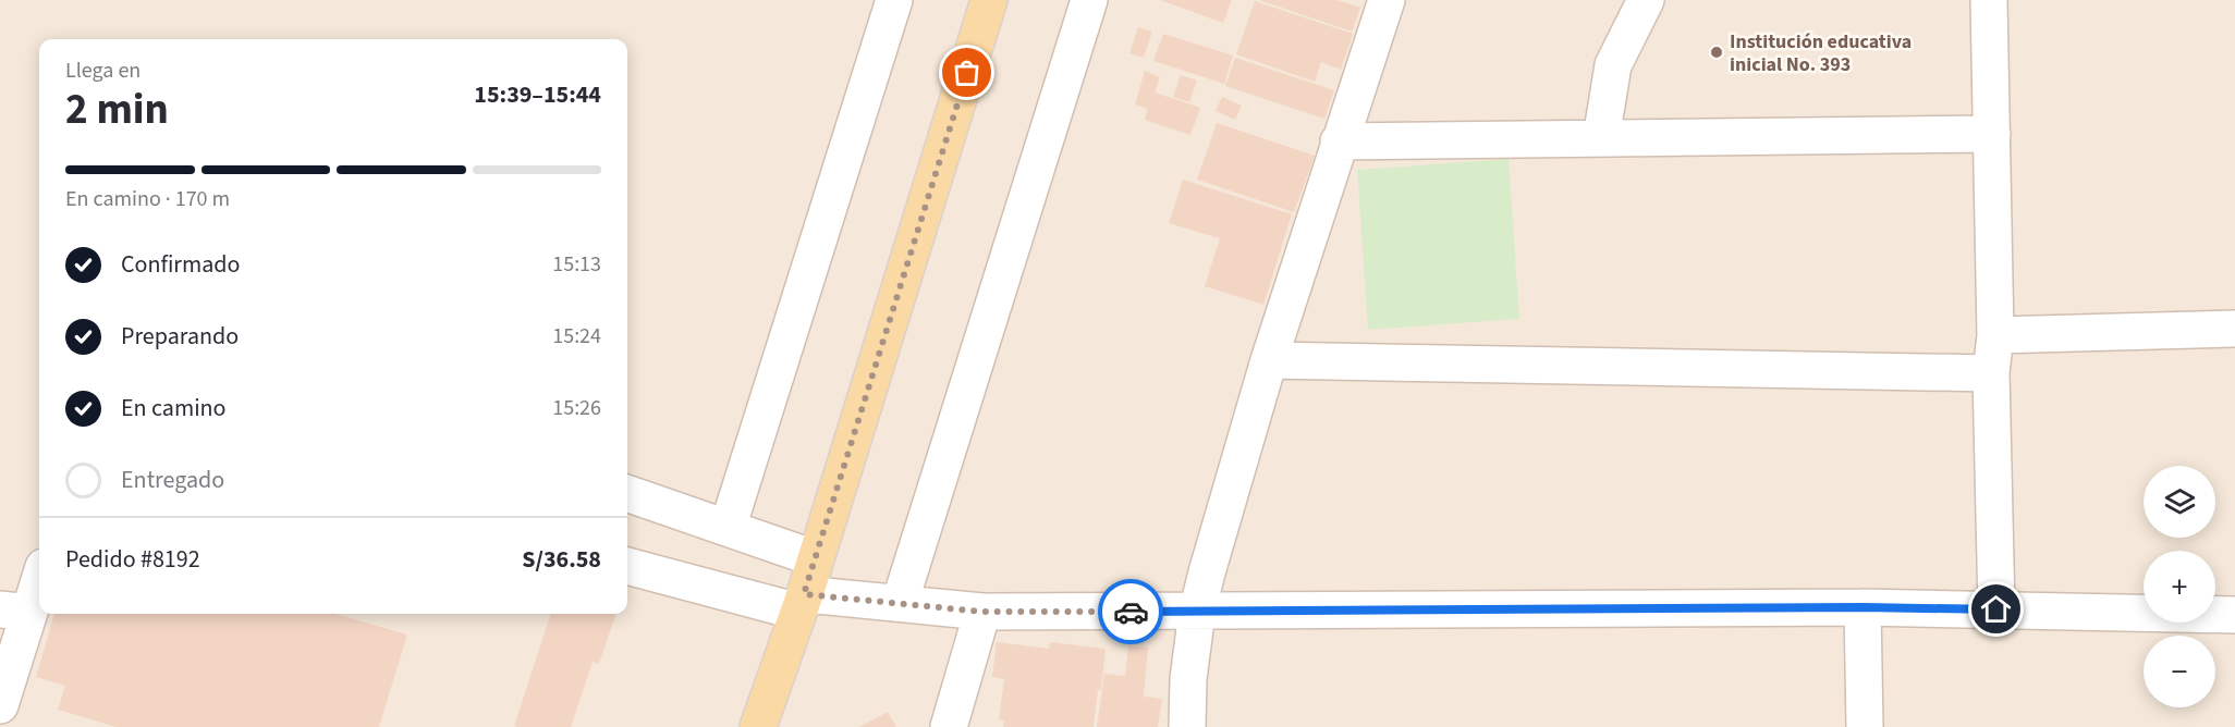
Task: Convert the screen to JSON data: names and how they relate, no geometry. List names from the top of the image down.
{
  "places": ["Institución educativa inicial No. 393"],
  "page": {
    "heading": ["2 min", "Llega en", "15:39–15:44"],
    "panel": ["Pedido #8192", "S/36.58"],
    "bar": "En camino · 170 m",
    "list": [
      ["Confirmado", "15:13"],
      ["Preparando", "15:24"],
      ["En camino", "15:26"],
      "Entregado"
    ],
    "map_buttons": ["+", "−"]
  }
}
